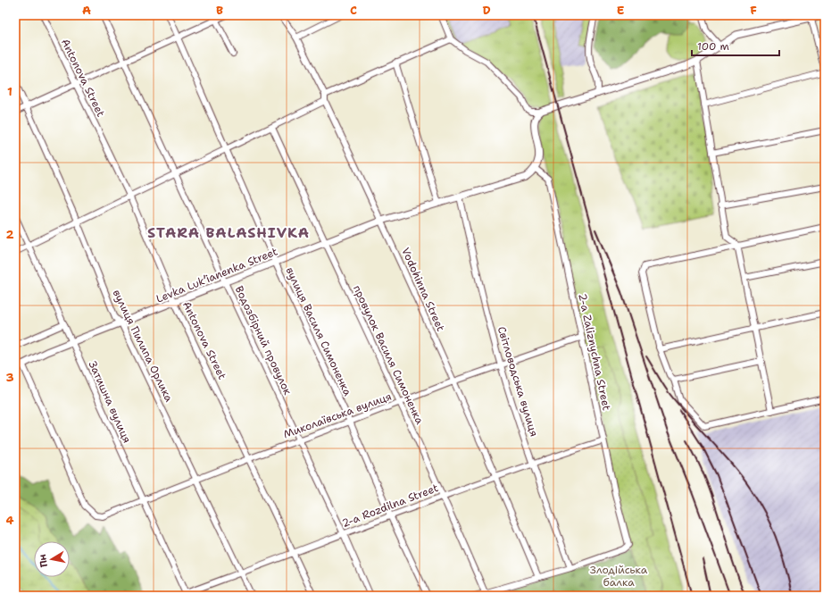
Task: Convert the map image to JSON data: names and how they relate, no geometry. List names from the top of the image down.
{
  "streets": {
    "street": [
      "Antonova Street",
      "Levka Lukʼianenka Street",
      "Vodohinna Street",
      "вулиця Василя Симоненка",
      "Водозбірний провулок",
      "вулиця Пилипа Орлика",
      "2-a Zaliznychna Street",
      "провулок Василя Симоненка",
      "Світловодська вулиця",
      "Затишна вулиця",
      "Миколаївська вулиця",
      "2-a Rozdilna Street"
    ]
  },
  "crossings": [
    ["Antonova Street", "Levka Lukʼianenka Street"],
    ["Antonova Street", "Миколаївська вулиця"],
    ["Antonova Street", "2-a Rozdilna Street"],
    ["Levka Lukʼianenka Street", "Vodohinna Street"],
    ["Levka Lukʼianenka Street", "вулиця Василя Симоненка"],
    ["Levka Lukʼianenka Street", "Водозбірний провулок"],
    ["Levka Lukʼianenka Street", "вулиця Пилипа Орлика"],
    ["Levka Lukʼianenka Street", "2-a Zaliznychna Street"],
    ["Levka Lukʼianenka Street", "провулок Василя Симоненка"],
    ["Levka Lukʼianenka Street", "Світловодська вулиця"],
    ["Levka Lukʼianenka Street", "Затишна вулиця"],
    ["Levka Lukʼianenka Street", "Миколаївська вулиця"],
    ["Vodohinna Street", "Миколаївська вулиця"],
    ["Vodohinna Street", "2-a Rozdilna Street"],
    ["вулиця Василя Симоненка", "Миколаївська вулиця"],
    ["вулиця Василя Симоненка", "2-a Rozdilna Street"],
    ["Водозбірний провулок", "Миколаївська вулиця"],
    ["Водозбірний провулок", "2-a Rozdilna Street"],
    ["вулиця Пилипа Орлика", "Миколаївська вулиця"],
    ["вулиця Пилипа Орлика", "2-a Rozdilna Street"],
    ["2-a Zaliznychna Street", "Світловодська вулиця"],
    ["2-a Zaliznychna Street", "Миколаївська вулиця"],
    ["2-a Zaliznychna Street", "2-a Rozdilna Street"],
    ["провулок Василя Симоненка", "Миколаївська вулиця"],
    ["провулок Василя Симоненка", "2-a Rozdilna Street"],
    ["Світловодська вулиця", "Миколаївська вулиця"],
    ["Світловодська вулиця", "2-a Rozdilna Street"],
    ["Затишна вулиця", "Миколаївська вулиця"],
    ["Затишна вулиця", "2-a Rozdilna Street"]
  ],
  "districts": ["STARA BALASHIVKA"],
  "parks": ["Злодійська балка"],
  "scale_bar": "100 m",
  "north": "left",
  "grid": {
    "columns": [
      "A",
      "B",
      "C",
      "D",
      "E",
      "F"
    ],
    "rows": [
      "1",
      "2",
      "3",
      "4"
    ]
  }
}
